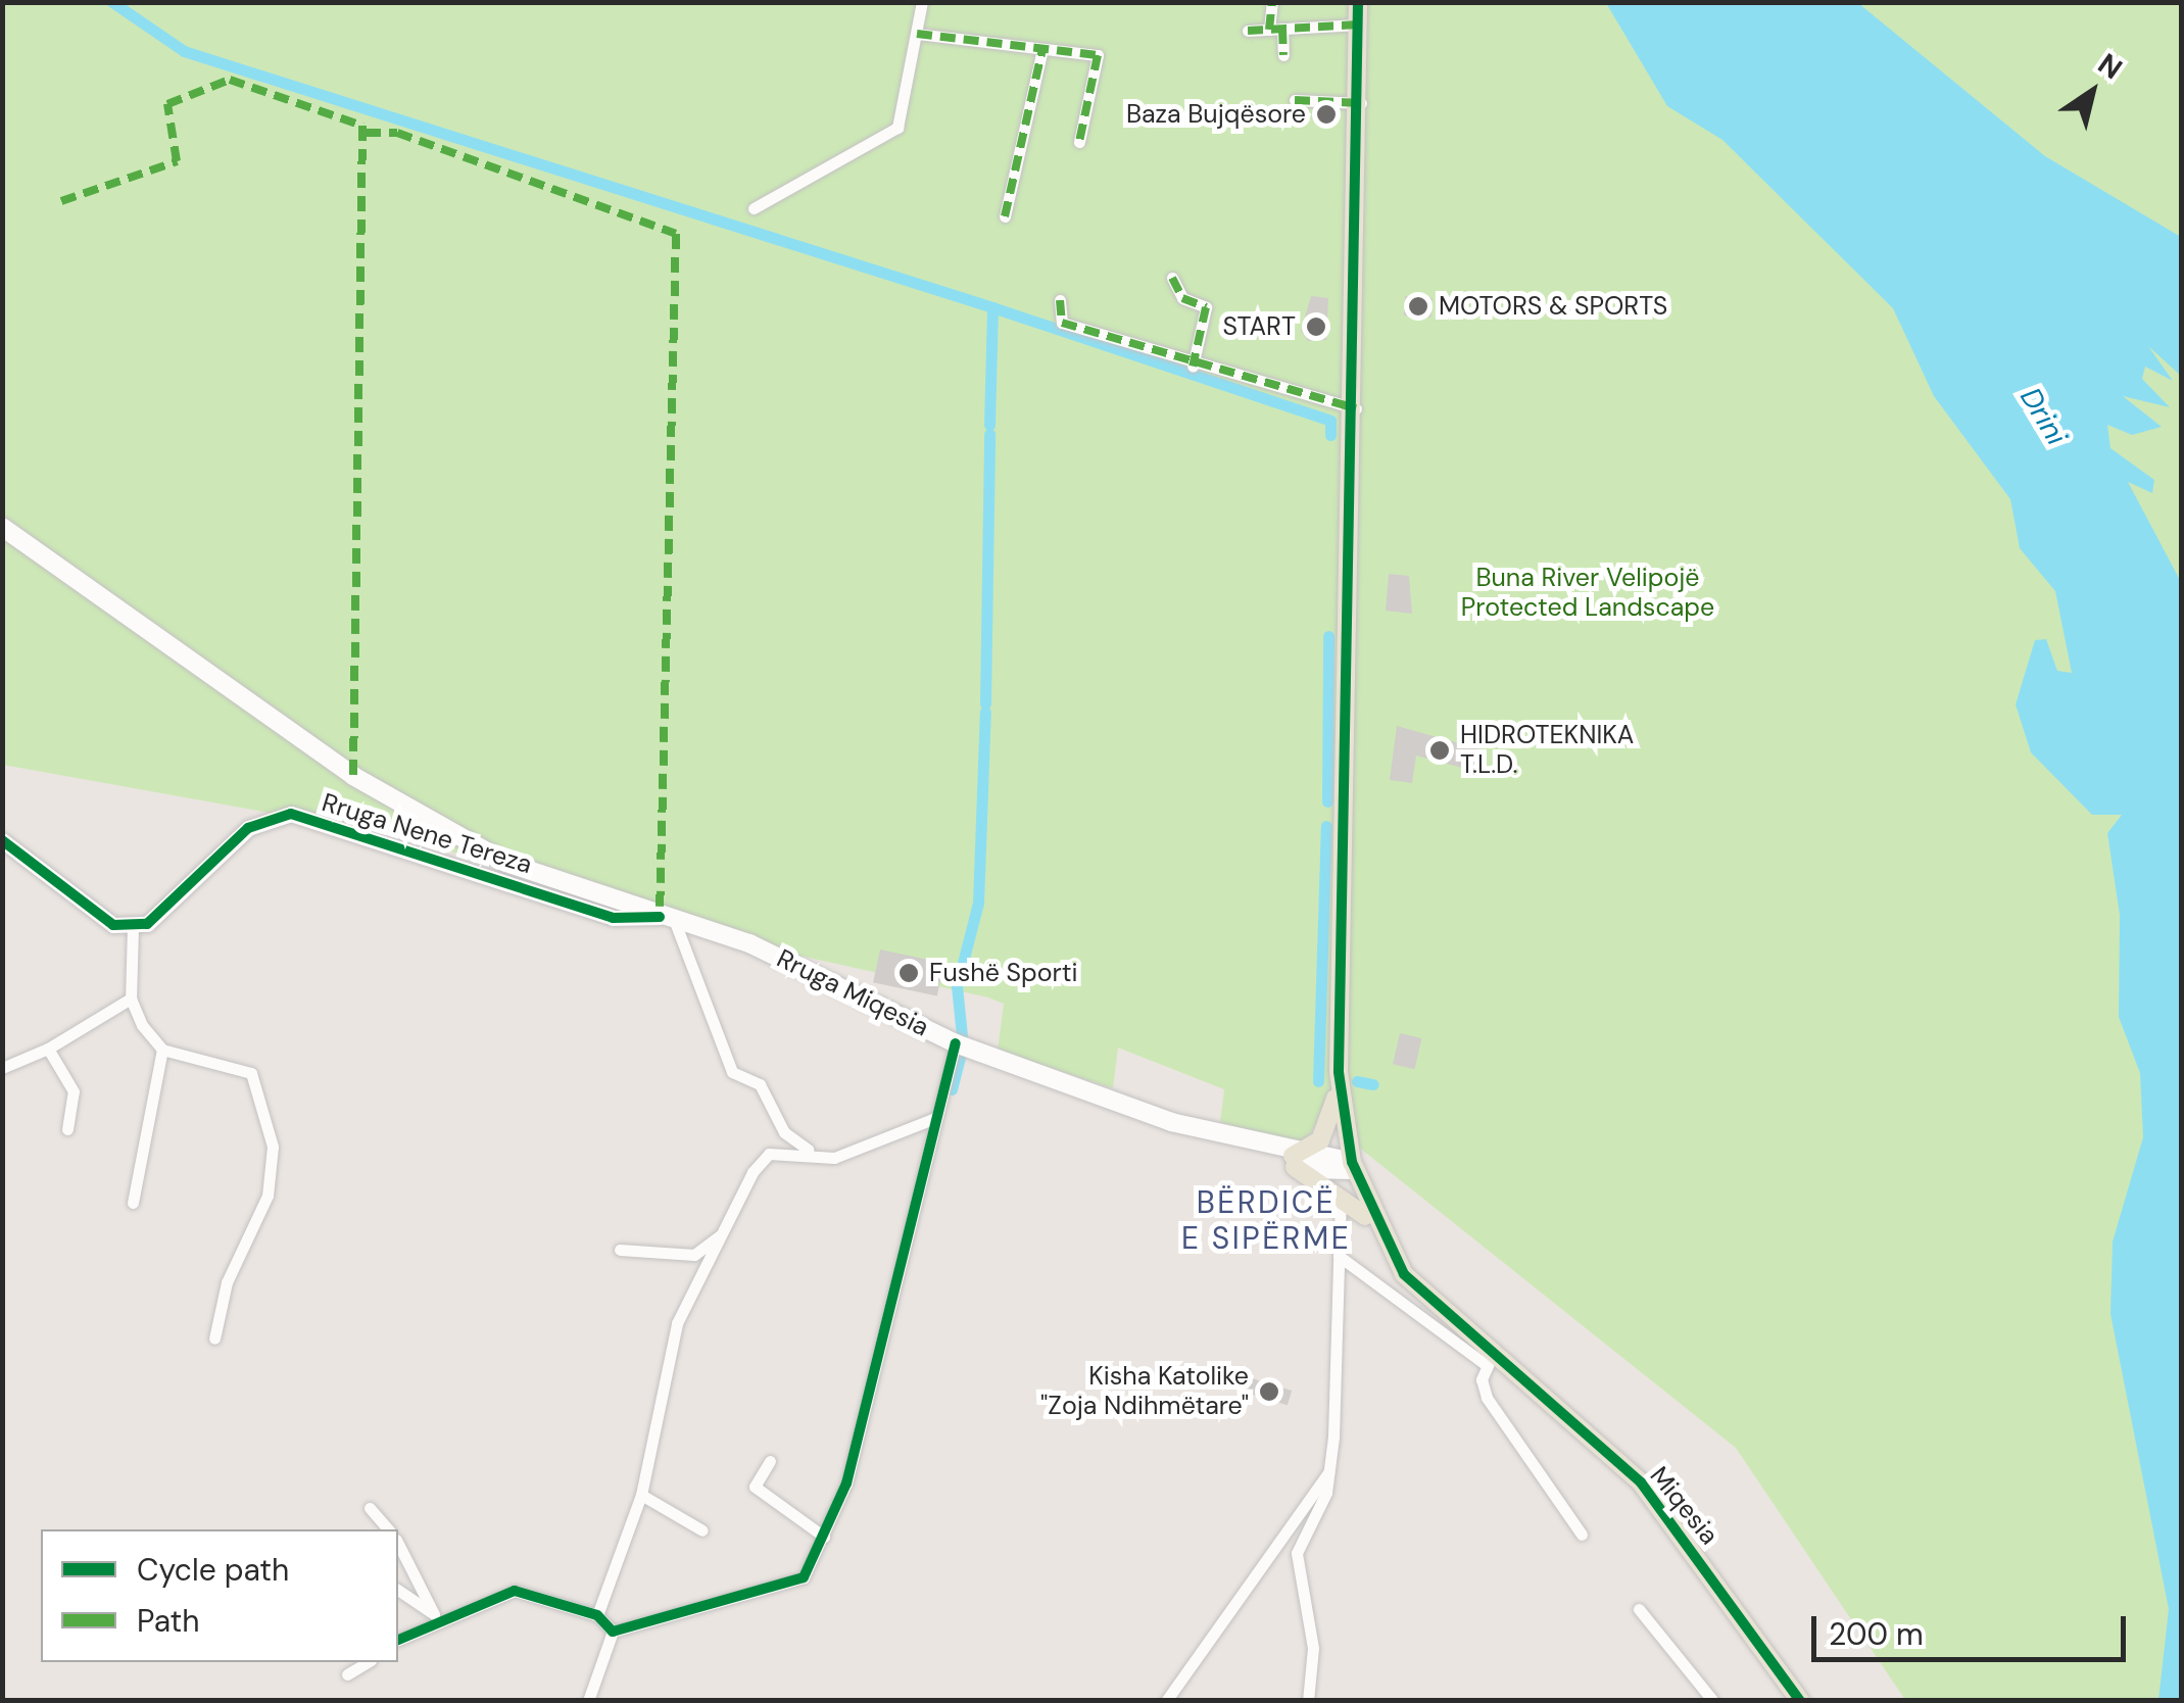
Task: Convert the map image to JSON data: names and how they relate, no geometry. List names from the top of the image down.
{
  "streets": {
    "main road": ["Rruga Miqesia", "Miqesia"],
    "street": ["Rruga Nene Tereza"]
  },
  "crossings": [
    ["Rruga Nene Tereza", "Rruga Miqesia"]
  ],
  "districts": ["BËRDICË E SIPËRME"],
  "water": ["Drini"],
  "parks": ["Buna River Velipojë Protected Landscape"],
  "places": [
    "Baza Bujqësore",
    "MOTORS & SPORTS",
    "START",
    "HIDROTEKNIKA T.L.D.",
    "Fushë Sporti",
    "Kisha Katolike \"Zoja Ndihmëtare\""
  ],
  "legend": ["Cycle path", "Path"],
  "scale_bar": "200 m",
  "north": "top right"
}
